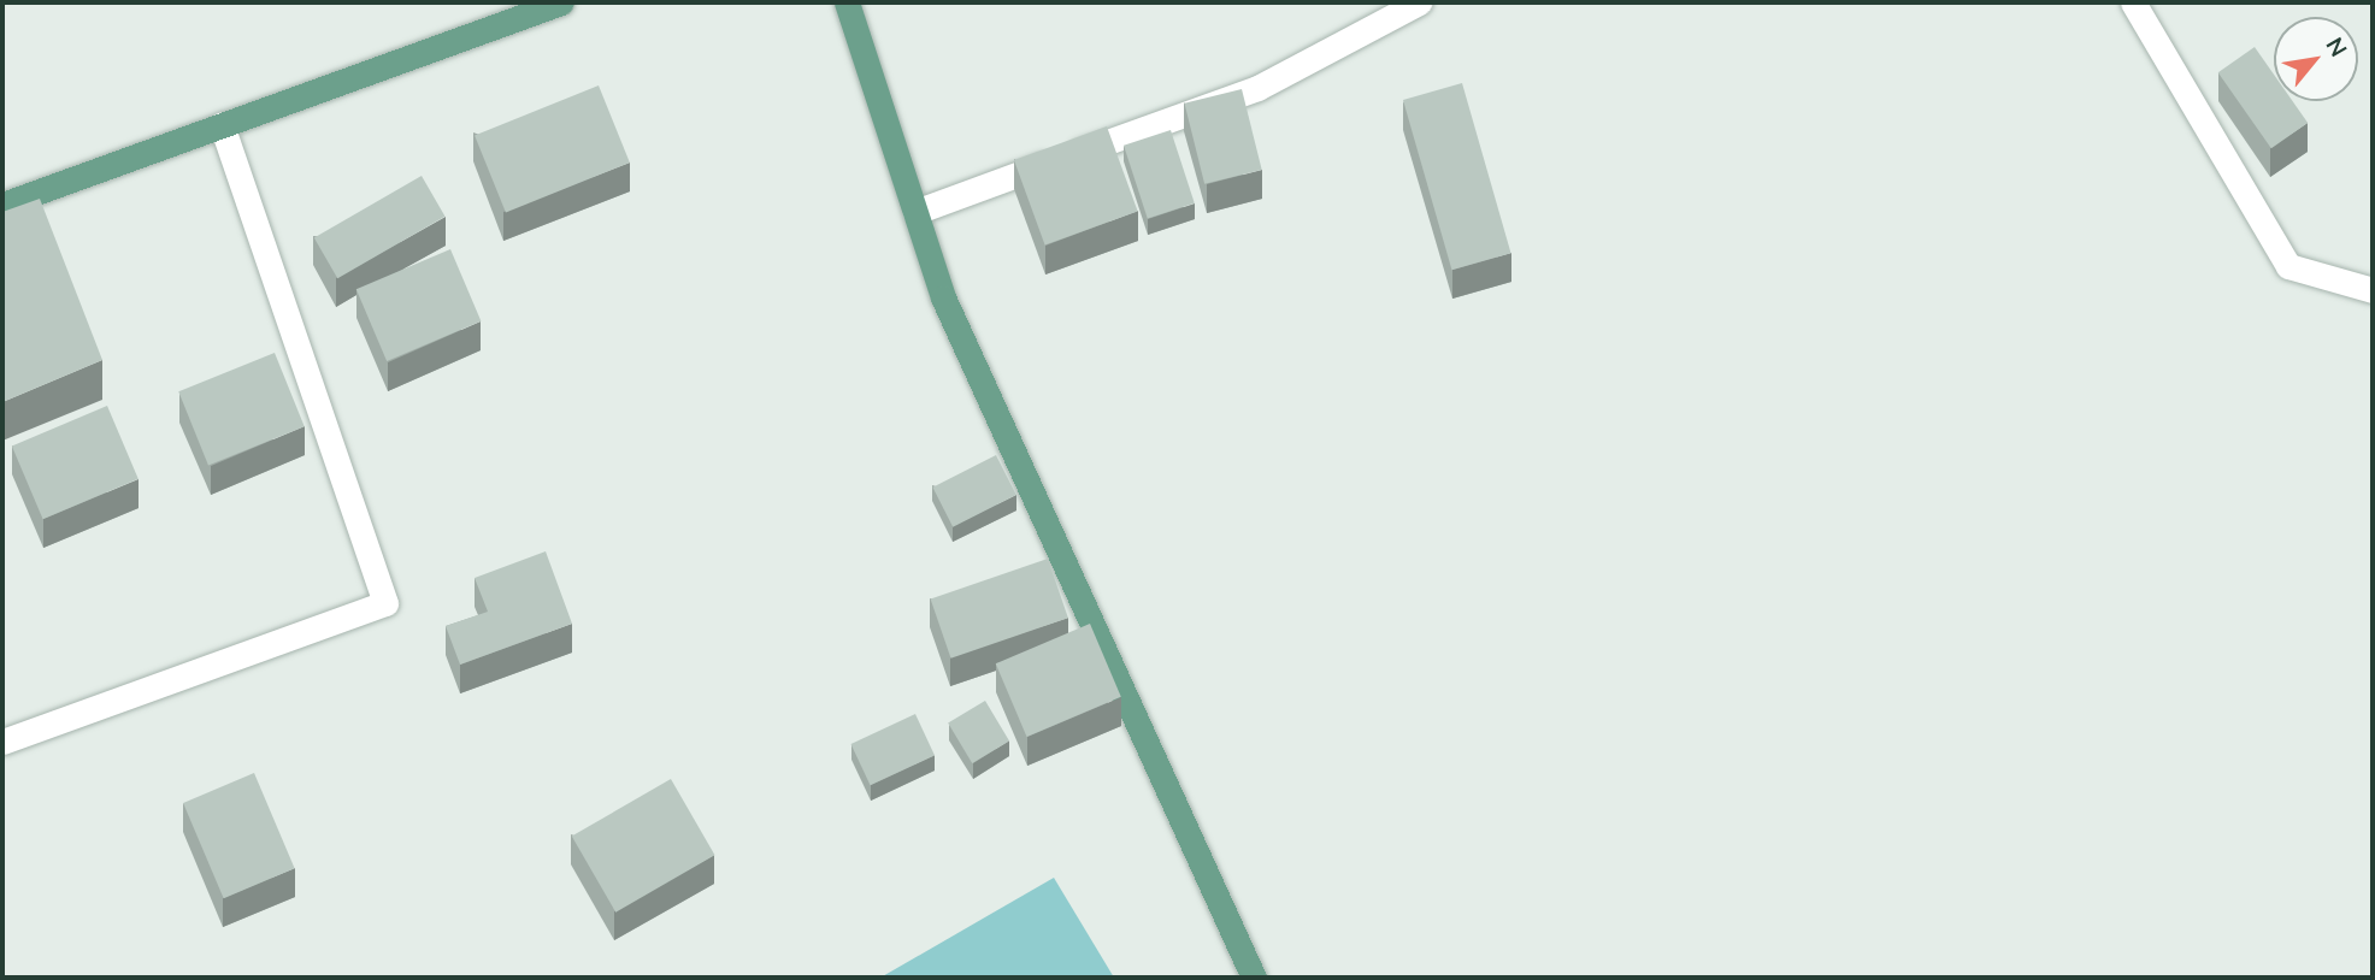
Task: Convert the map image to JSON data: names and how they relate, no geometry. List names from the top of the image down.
{
  "north": "top right"
}
